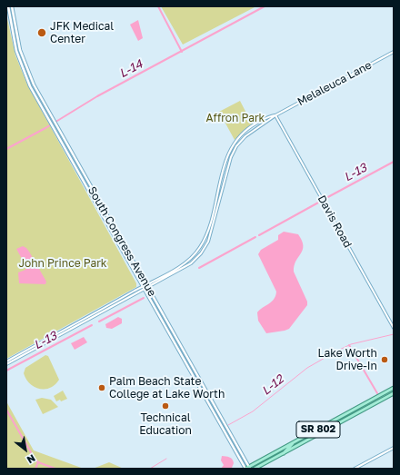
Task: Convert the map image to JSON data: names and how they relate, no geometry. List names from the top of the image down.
{
  "streets": {
    "main road": ["South Congress Avenue", "SR 802"],
    "street": ["Melaleuca Lane", "Davis Road"]
  },
  "crossings": [
    ["Melaleuca Lane", "Davis Road"],
    ["Melaleuca Lane", "South Congress Avenue"],
    ["South Congress Avenue", "SR 802"]
  ],
  "water": ["L-14", "L-13", "L-12"],
  "parks": ["Affron Park", "John Prince Park"],
  "places": [
    "JFK Medical Center",
    "Lake Worth Drive-In",
    "Palm Beach State College at Lake Worth",
    "Technical Education"
  ],
  "north": "bottom right"
}
